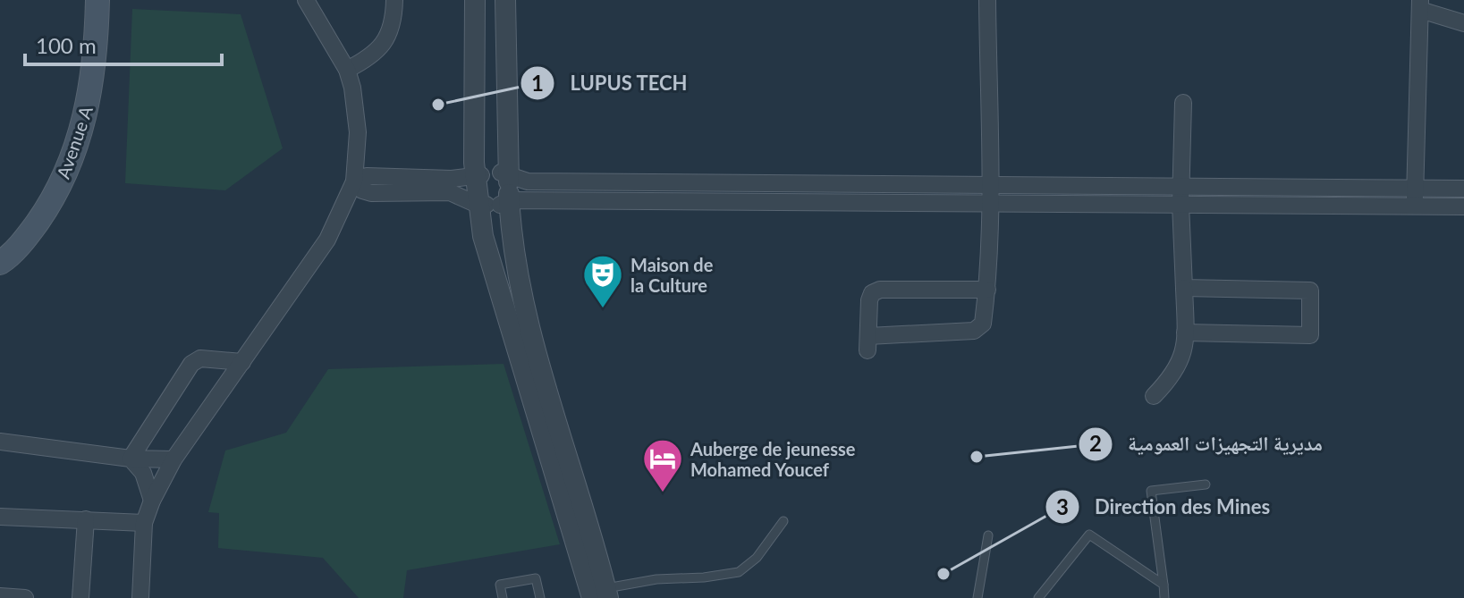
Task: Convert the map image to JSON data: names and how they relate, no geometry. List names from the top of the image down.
{
  "streets": {
    "main road": ["Avenue A"]
  },
  "places": {
    "other": ["LUPUS TECH", "مديرية التجهيزات العمومية", "Direction des Mines"],
    "theatre": ["Maison de la Culture"],
    "hotel": ["Auberge de jeunesse Mohamed Youcef"]
  },
  "scale_bar": "100 m"
}
